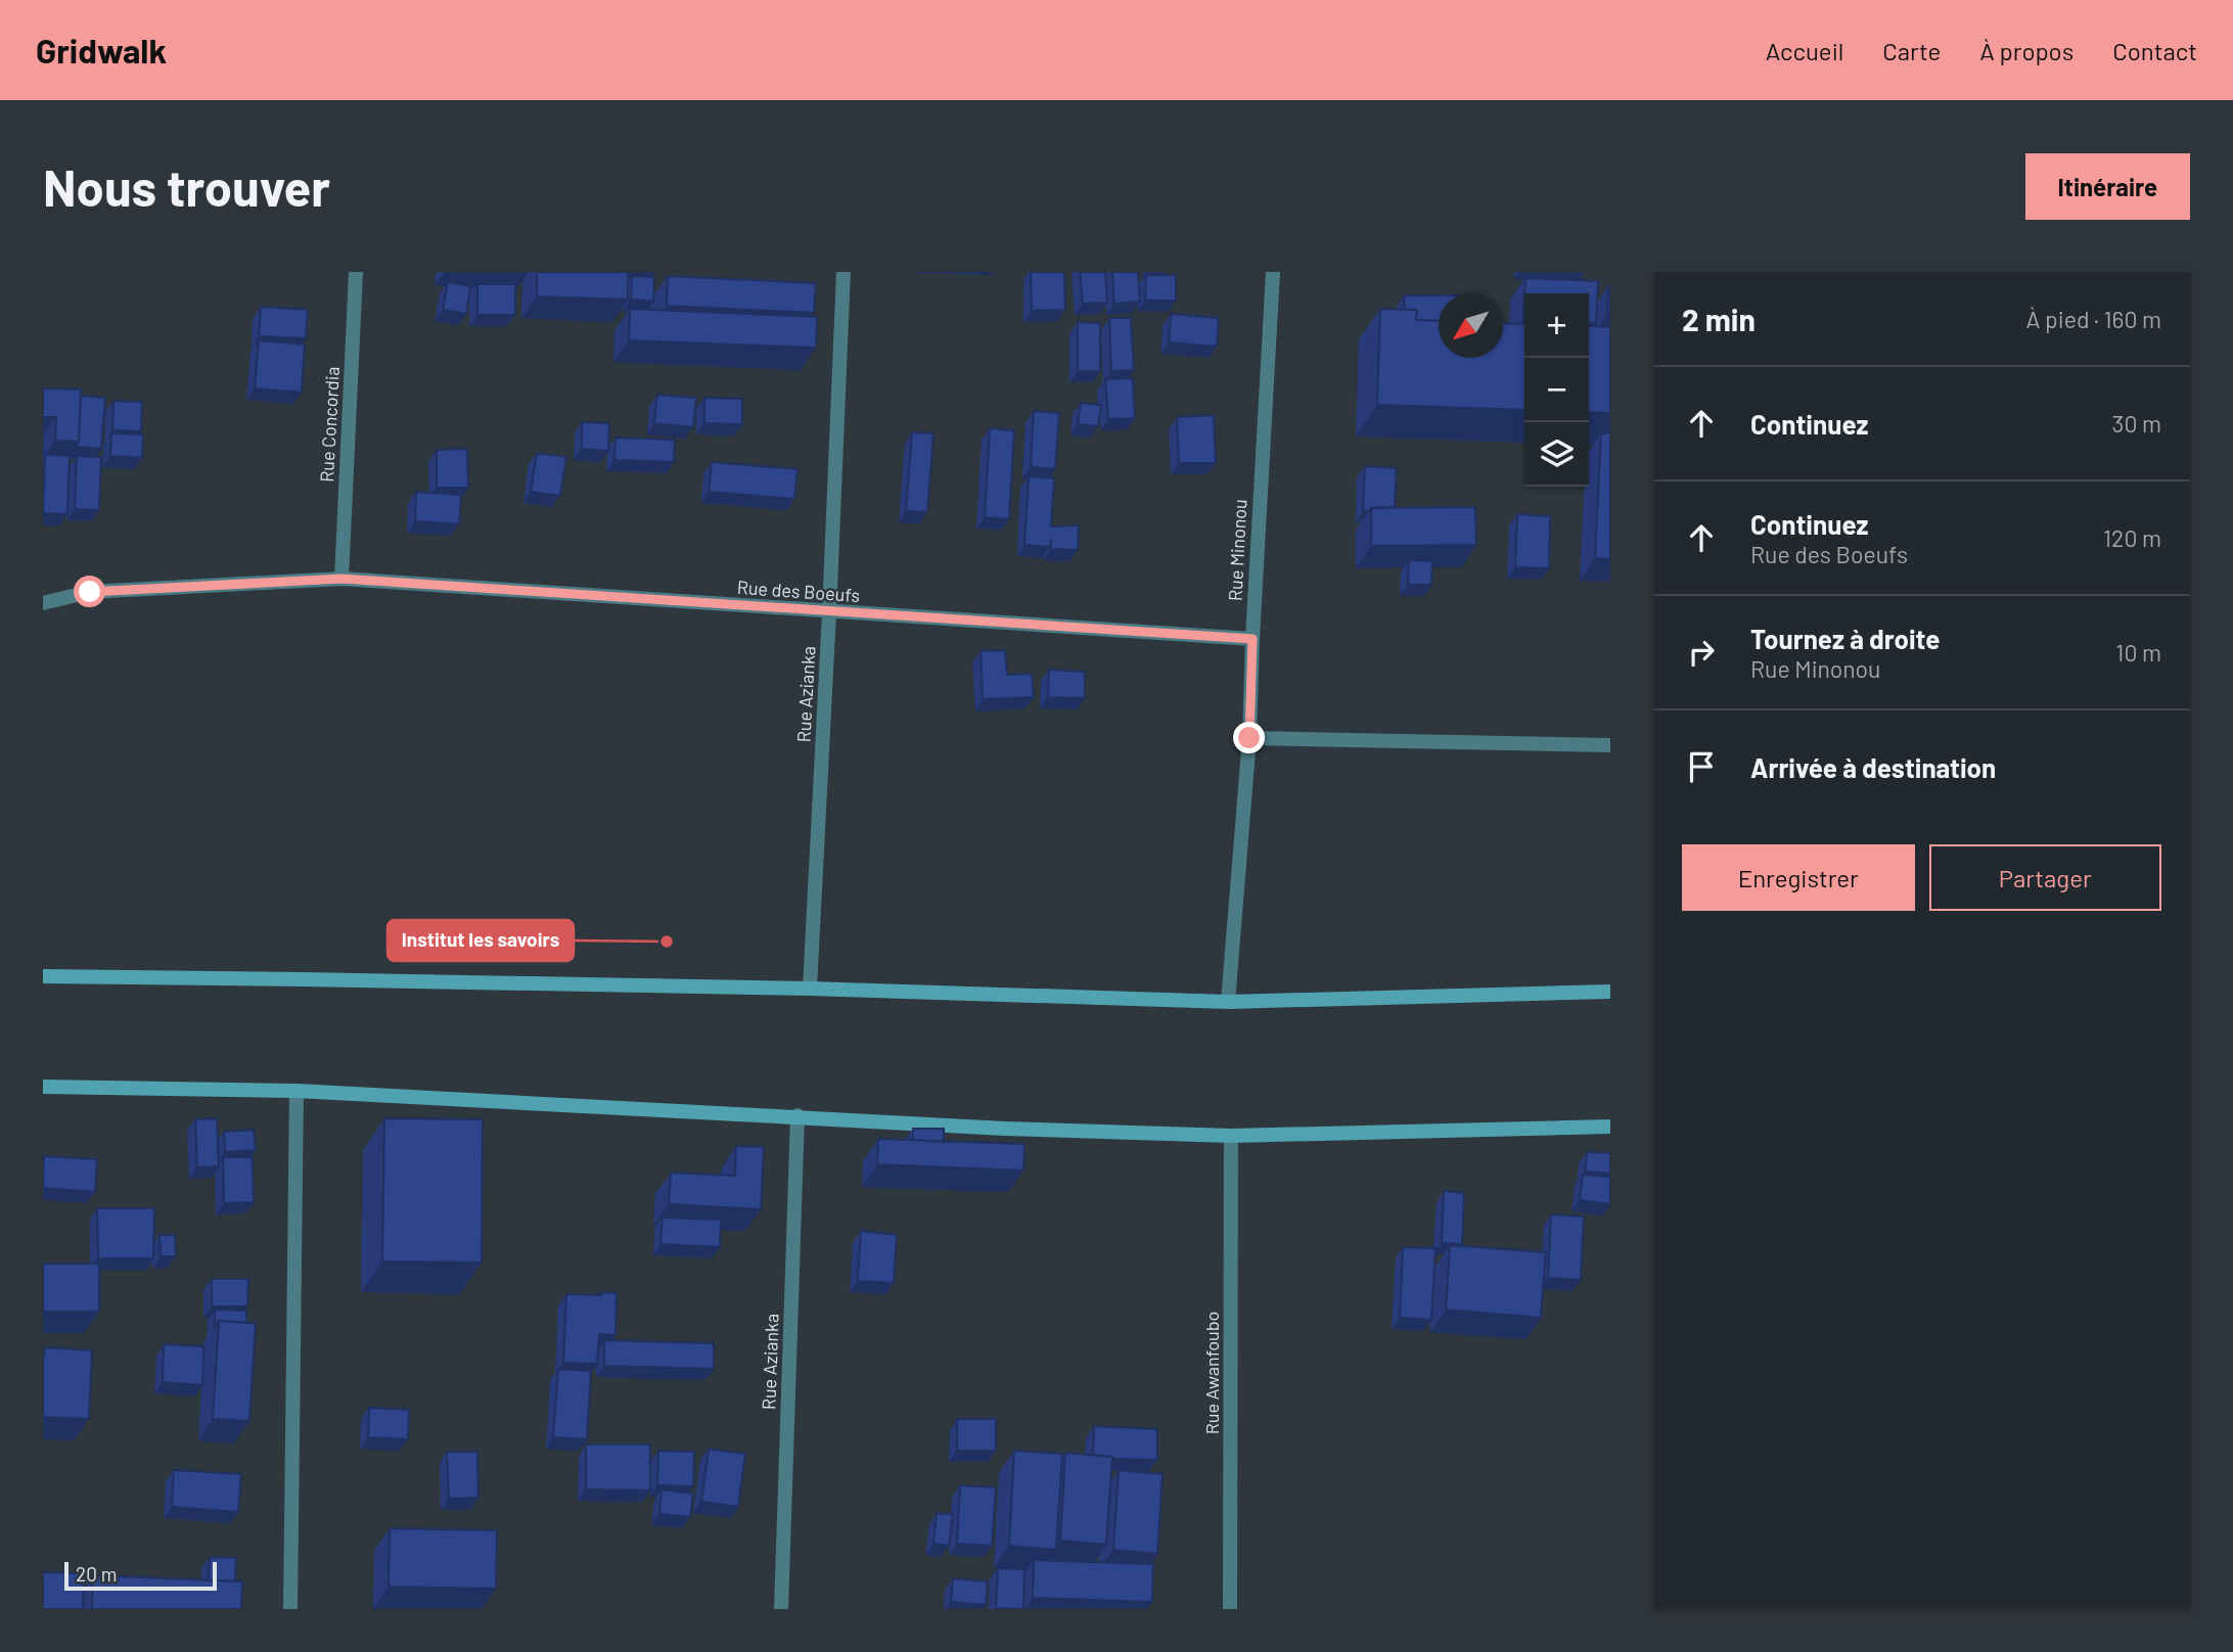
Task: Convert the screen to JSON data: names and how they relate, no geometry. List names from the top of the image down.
{
  "streets": {
    "street": [
      "Rue Concordia",
      "Rue Minonou",
      "Rue des Boeufs",
      "Rue Azianka",
      "Rue Awanfoubo"
    ]
  },
  "crossings": [
    ["Rue Concordia", "Rue des Boeufs"],
    ["Rue Minonou", "Rue des Boeufs"],
    ["Rue des Boeufs", "Rue Azianka"]
  ],
  "places": ["Institut les savoirs"],
  "scale_bar": "20 m",
  "north": "bottom left",
  "page": {
    "header": "Gridwalk",
    "nav": [
      "Accueil",
      "Carte",
      "À propos",
      "Contact"
    ],
    "buttons": [
      "Itinéraire",
      ["Enregistrer", "Partager"]
    ],
    "title": "Nous trouver",
    "heading": ["2 min", "À pied · 160 m"],
    "map_buttons": ["+", "−"],
    "list": [
      ["Continuez", "30 m"],
      ["Continuez", "Rue des Boeufs", "120 m"],
      ["Tournez à droite", "Rue Minonou", "10 m"],
      "Arrivée à destination"
    ],
    "scale": "20 m"
  }
}
